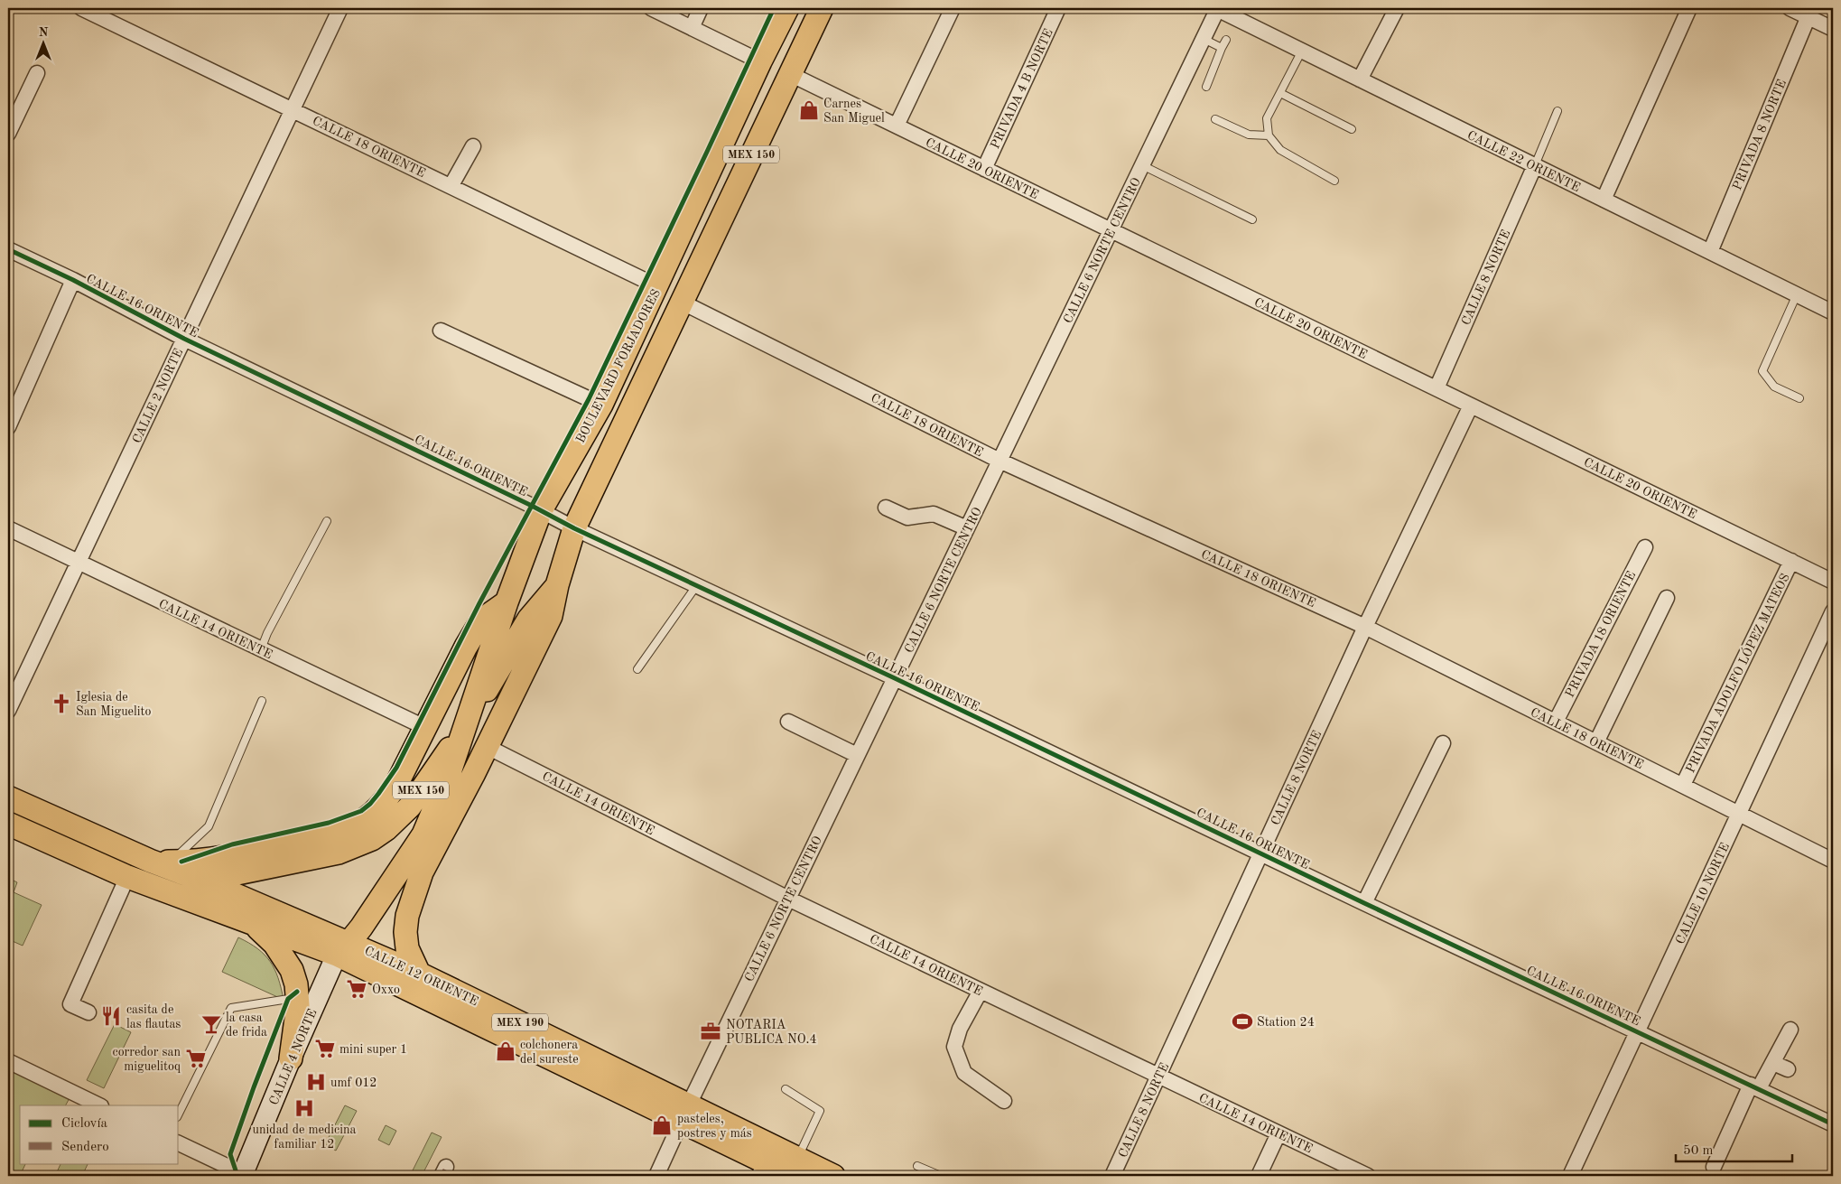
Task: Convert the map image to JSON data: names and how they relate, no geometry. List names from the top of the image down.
{
  "streets": {
    "main road": [
      "MEX 150",
      "BOULEVARD FORJADORES",
      "CALLE 12 ORIENTE",
      "MEX 190",
      "CALLE 4 NORTE"
    ],
    "street": [
      "PRIVADA 4 B NORTE",
      "PRIVADA 8 NORTE",
      "CALLE 18 ORIENTE",
      "CALLE 22 ORIENTE",
      "CALLE 20 ORIENTE",
      "CALLE 6 NORTE CENTRO",
      "CALLE 8 NORTE",
      "CALLE 16 ORIENTE",
      "CALLE 2 NORTE",
      "CALLE 14 ORIENTE",
      "PRIVADA 18 ORIENTE",
      "PRIVADA ADOLFO LÓPEZ MATEOS",
      "CALLE 10 NORTE"
    ]
  },
  "crossings": [
    ["PRIVADA 4 B NORTE", "CALLE 20 ORIENTE"],
    ["PRIVADA 8 NORTE", "CALLE 22 ORIENTE"],
    ["CALLE 18 ORIENTE", "MEX 150"],
    ["CALLE 18 ORIENTE", "CALLE 6 NORTE CENTRO"],
    ["CALLE 18 ORIENTE", "CALLE 8 NORTE"],
    ["CALLE 18 ORIENTE", "BOULEVARD FORJADORES"],
    ["CALLE 18 ORIENTE", "CALLE 2 NORTE"],
    ["CALLE 18 ORIENTE", "PRIVADA 18 ORIENTE"],
    ["CALLE 18 ORIENTE", "PRIVADA ADOLFO LÓPEZ MATEOS"],
    ["CALLE 18 ORIENTE", "CALLE 10 NORTE"],
    ["MEX 150", "CALLE 20 ORIENTE"],
    ["MEX 150", "CALLE 16 ORIENTE"],
    ["MEX 150", "BOULEVARD FORJADORES"],
    ["MEX 150", "CALLE 14 ORIENTE"],
    ["MEX 150", "CALLE 12 ORIENTE"],
    ["CALLE 22 ORIENTE", "CALLE 6 NORTE CENTRO"],
    ["CALLE 22 ORIENTE", "CALLE 8 NORTE"],
    ["CALLE 20 ORIENTE", "CALLE 6 NORTE CENTRO"],
    ["CALLE 20 ORIENTE", "CALLE 8 NORTE"],
    ["CALLE 20 ORIENTE", "PRIVADA ADOLFO LÓPEZ MATEOS"],
    ["CALLE 6 NORTE CENTRO", "CALLE 16 ORIENTE"],
    ["CALLE 6 NORTE CENTRO", "CALLE 14 ORIENTE"],
    ["CALLE 6 NORTE CENTRO", "CALLE 12 ORIENTE"],
    ["CALLE 8 NORTE", "CALLE 16 ORIENTE"],
    ["CALLE 8 NORTE", "CALLE 14 ORIENTE"],
    ["CALLE 16 ORIENTE", "BOULEVARD FORJADORES"],
    ["CALLE 16 ORIENTE", "CALLE 2 NORTE"],
    ["CALLE 16 ORIENTE", "CALLE 10 NORTE"],
    ["BOULEVARD FORJADORES", "CALLE 12 ORIENTE"],
    ["BOULEVARD FORJADORES", "CALLE 4 NORTE"],
    ["CALLE 2 NORTE", "CALLE 14 ORIENTE"],
    ["CALLE 12 ORIENTE", "CALLE 4 NORTE"]
  ],
  "places": {
    "shop": ["Carnes San Miguel", "colchonera del sureste", "pasteles, postres y más"],
    "church": ["Iglesia de San Miguelito"],
    "supermarket": ["Oxxo", "mini super 1", "corredor san miguelitoq"],
    "restaurant": ["casita de las flautas"],
    "sports": ["Station 24"],
    "bar": ["la casa de frida"],
    "office": ["NOTARIA PUBLICA NO.4"],
    "hospital": ["umf 012", "unidad de medicina familiar 12"]
  },
  "legend": ["Ciclovía", "Sendero"],
  "scale_bar": "50 m",
  "north": "top"
}
